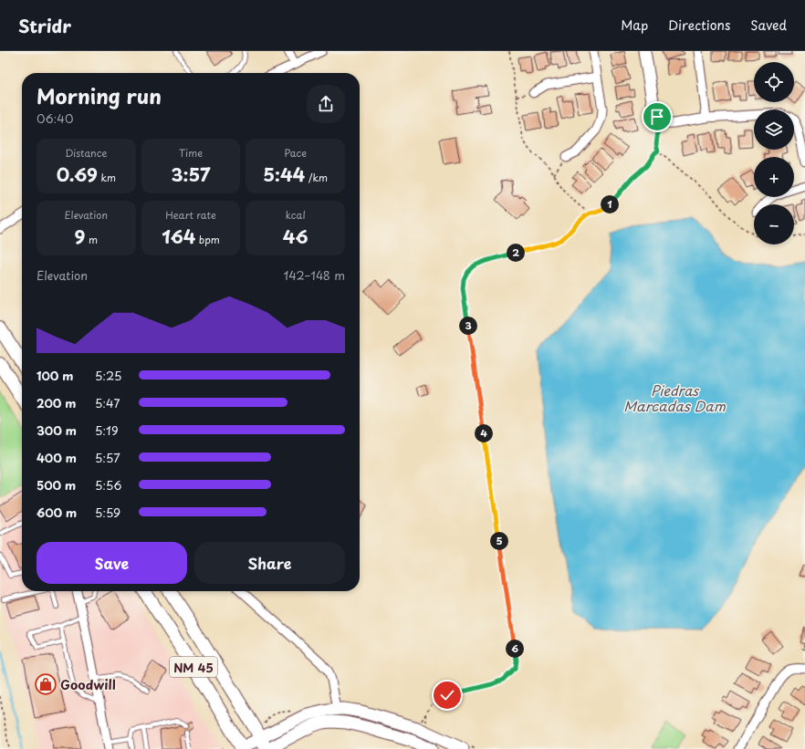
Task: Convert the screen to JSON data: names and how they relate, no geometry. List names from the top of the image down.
{
  "streets": {
    "main road": ["NM 45"]
  },
  "water": ["Piedras Marcadas Dam"],
  "places": {
    "shop": ["Goodwill"]
  },
  "page": {
    "header": "Stridr",
    "nav": ["Map", "Directions", "Saved"],
    "map_buttons": ["+", "−"],
    "heading": ["Morning run", "06:40"],
    "stats": [
      ["Distance", "0.69 km"],
      ["Time", "3:57"],
      ["Pace", "5:44 /km"],
      ["Elevation", "9 m"],
      ["Heart rate", "164 bpm"],
      ["kcal", "46"]
    ],
    "pins": [
      "1",
      "2",
      "3",
      "4",
      "5",
      "6"
    ],
    "chart": ["Elevation", "142–148 m"],
    "list": [
      {
        "name": "100 m",
        "note": "5:25"
      },
      {
        "name": "200 m",
        "note": "5:47"
      },
      {
        "name": "300 m",
        "note": "5:19"
      },
      {
        "name": "400 m",
        "note": "5:57"
      },
      {
        "name": "500 m",
        "note": "5:56"
      },
      {
        "name": "600 m",
        "note": "5:59"
      }
    ],
    "buttons": ["Save", "Share"]
  }
}
